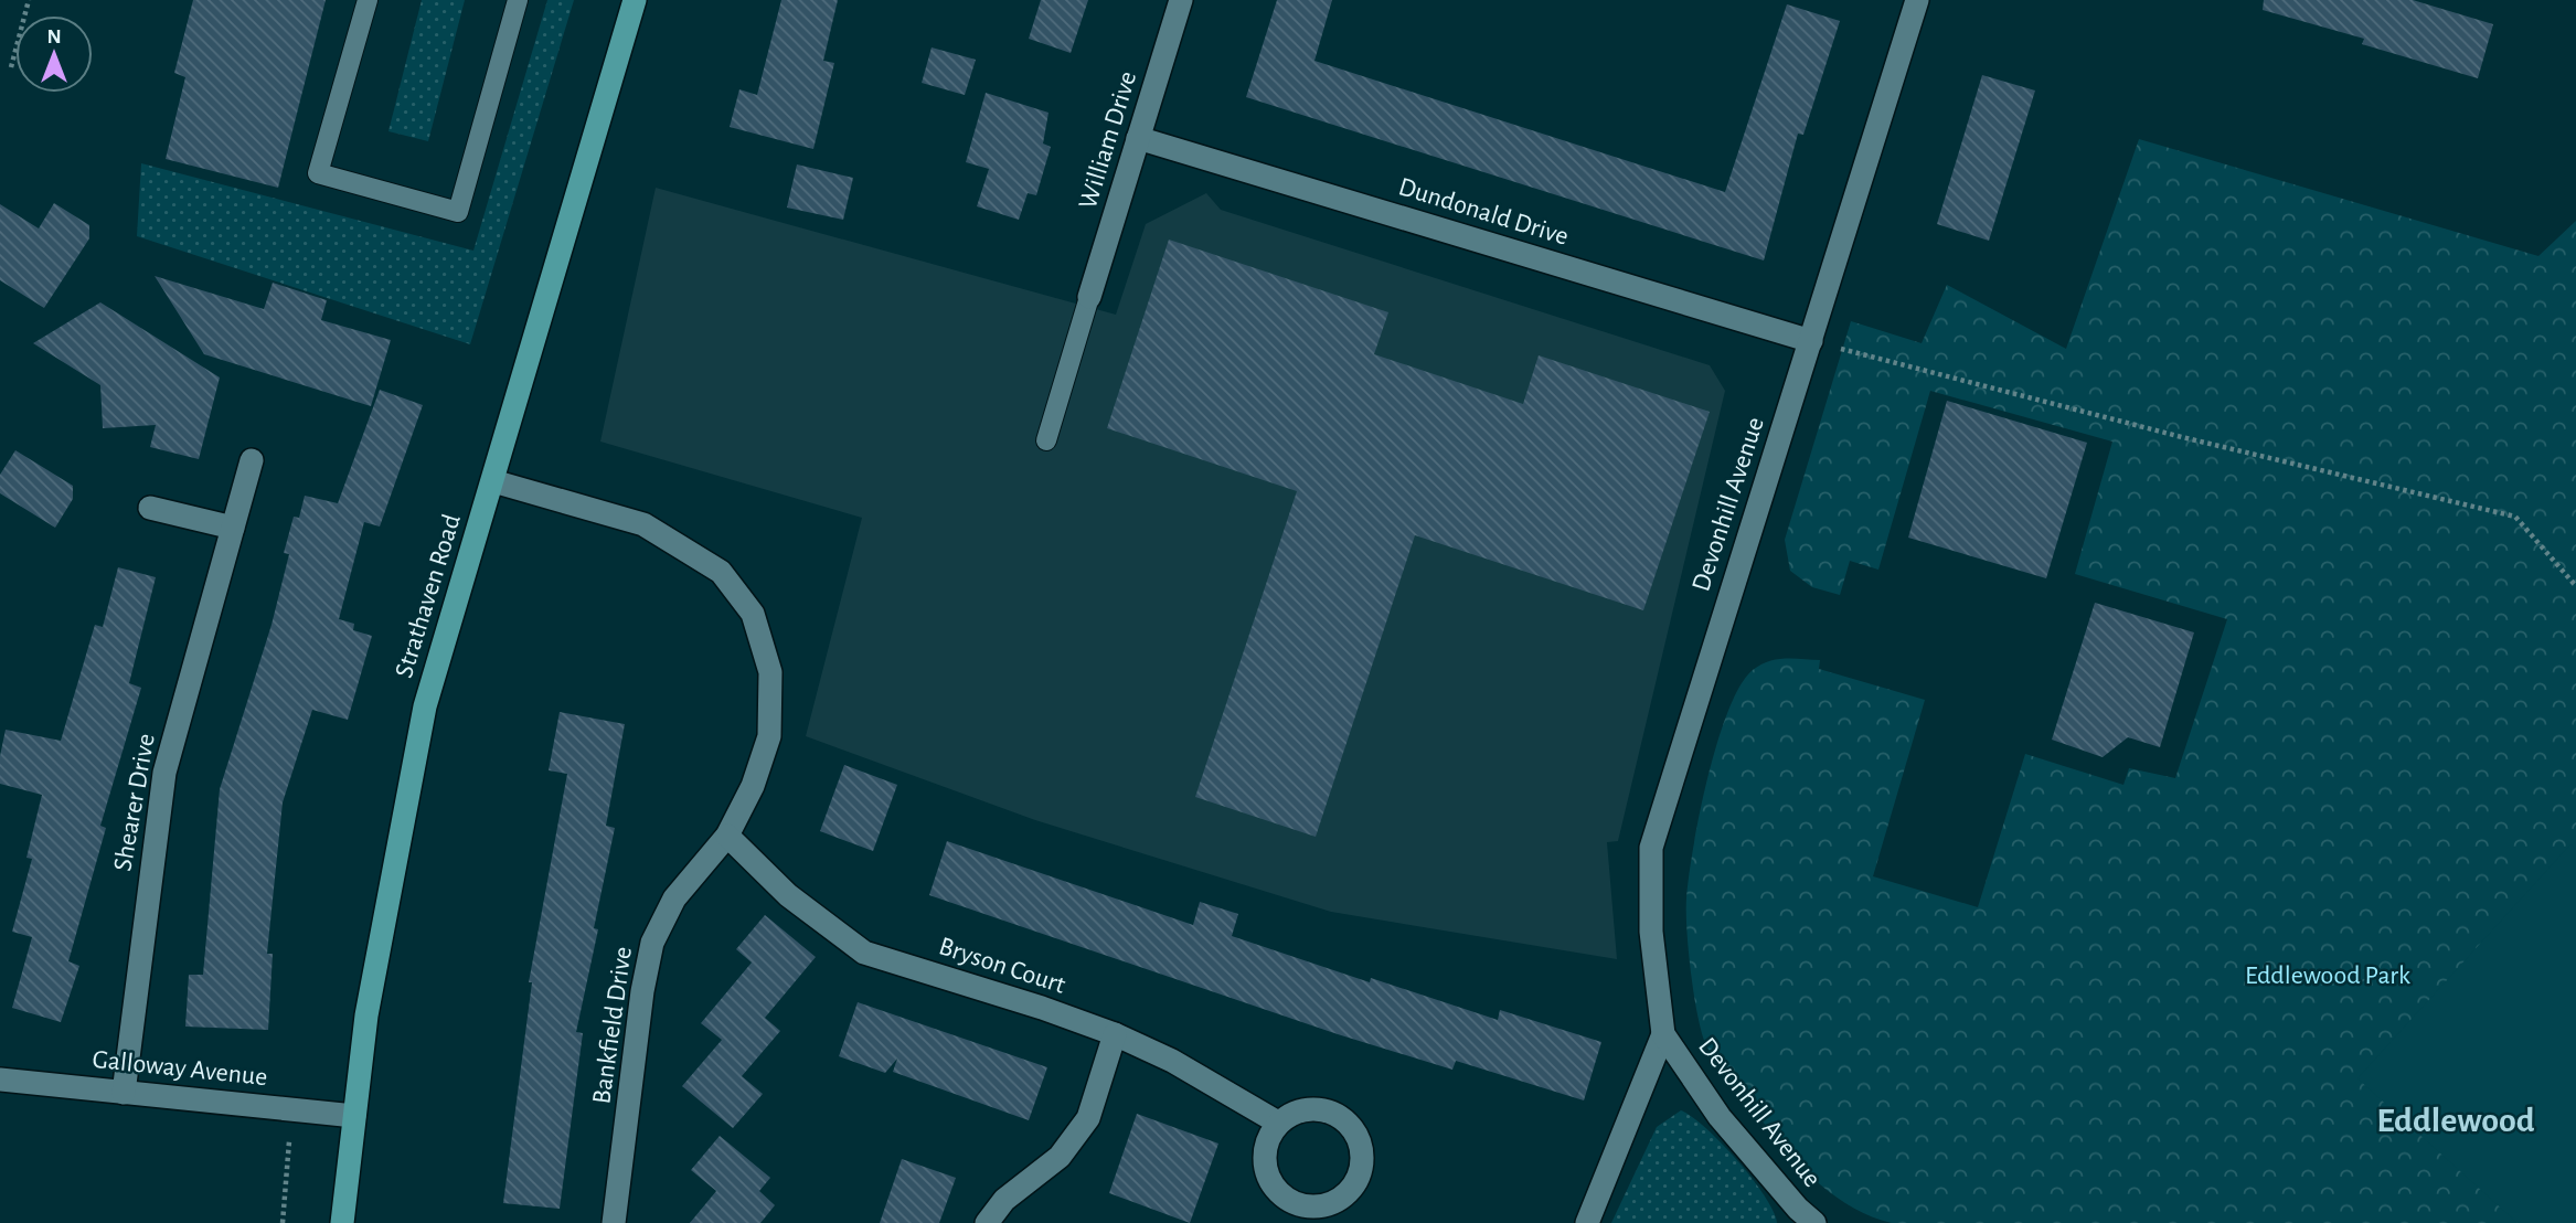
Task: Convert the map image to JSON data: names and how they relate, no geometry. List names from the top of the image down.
{
  "streets": {
    "main road": ["Strathaven Road"],
    "street": [
      "William Drive",
      "Dundonald Drive",
      "Devonhill Avenue",
      "Shearer Drive",
      "Bryson Court",
      "Bankfield Drive",
      "Galloway Avenue"
    ]
  },
  "crossings": [
    ["William Drive", "Dundonald Drive"],
    ["Dundonald Drive", "Devonhill Avenue"],
    ["Strathaven Road", "Bankfield Drive"],
    ["Strathaven Road", "Galloway Avenue"],
    ["Shearer Drive", "Galloway Avenue"],
    ["Bryson Court", "Bankfield Drive"]
  ],
  "districts": ["Eddlewood"],
  "parks": ["Eddlewood Park"],
  "north": "top"
}
